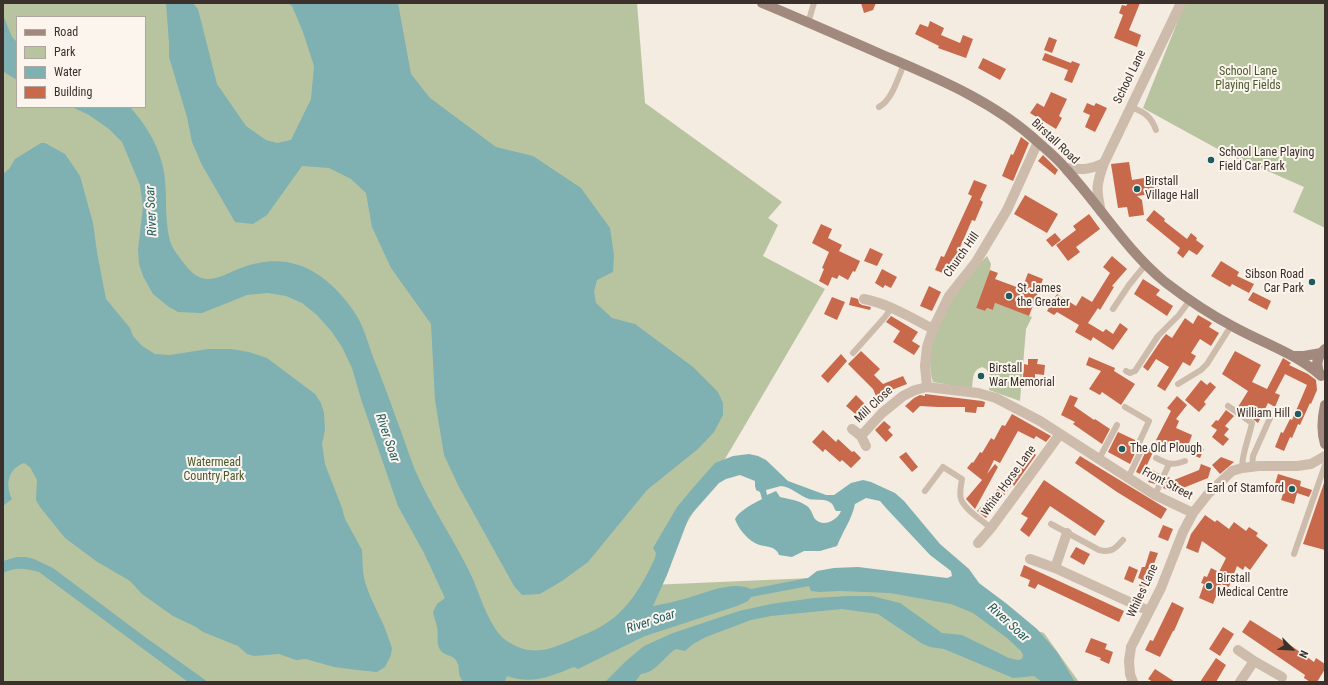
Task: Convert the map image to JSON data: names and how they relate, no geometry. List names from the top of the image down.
{
  "streets": {
    "street": [
      "School Lane",
      "Birstall Road",
      "Church Hill",
      "Mill Close",
      "White Horse Lane",
      "Front Street",
      "Whiles Lane"
    ]
  },
  "crossings": [
    ["School Lane", "Birstall Road"],
    ["Birstall Road", "Church Hill"],
    ["Church Hill", "Mill Close"],
    ["Church Hill", "Front Street"],
    ["Mill Close", "Front Street"],
    ["White Horse Lane", "Front Street"],
    ["Front Street", "Whiles Lane"]
  ],
  "water": ["River Soar"],
  "parks": ["School Lane Playing Fields", "Watermead Country Park"],
  "places": [
    "School Lane Playing Field Car Park",
    "Birstall Village Hall",
    "Sibson Road Car Park",
    "St James the Greater",
    "Birstall War Memorial",
    "William Hill",
    "The Old Plough",
    "Earl of Stamford",
    "Birstall Medical Centre"
  ],
  "legend": [
    "Road",
    "Park",
    "Water",
    "Building"
  ],
  "north": "bottom right"
}
